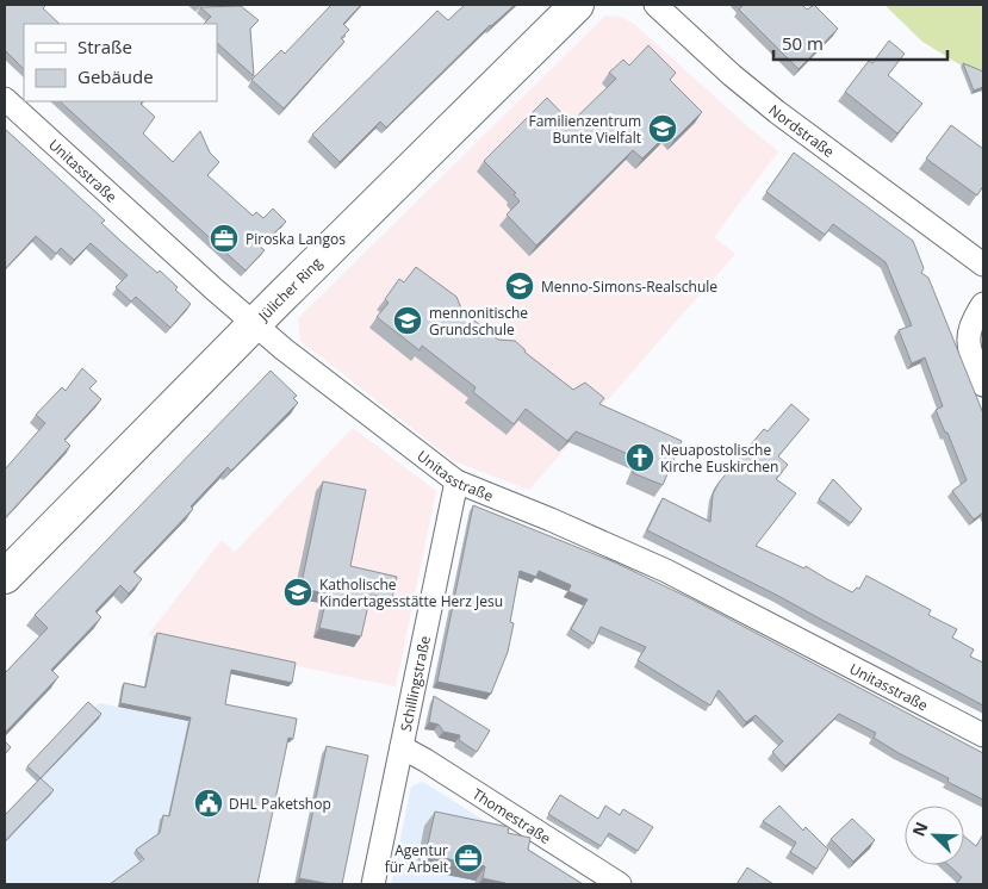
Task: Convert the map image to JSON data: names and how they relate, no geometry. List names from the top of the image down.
{
  "streets": {
    "main road": ["Jülicher Ring"],
    "street": [
      "Nordstraße",
      "Unitasstraße",
      "Schillingstraße",
      "Thomestraße"
    ]
  },
  "crossings": [
    ["Unitasstraße", "Jülicher Ring"],
    ["Unitasstraße", "Schillingstraße"],
    ["Schillingstraße", "Thomestraße"]
  ],
  "places": {
    "school or university": [
      "Familienzentrum Bunte Vielfalt",
      "Menno-Simons-Realschule",
      "mennonitische Grundschule",
      "Katholische Kindertagesstätte Herz Jesu"
    ],
    "office": ["Piroska Langos", "Agentur für Arbeit"],
    "church": ["Neuapostolische Kirche Euskirchen"],
    "public building": ["DHL Paketshop"]
  },
  "legend": ["Straße", "Gebäude"],
  "scale_bar": "50 m",
  "north": "top left"
}
